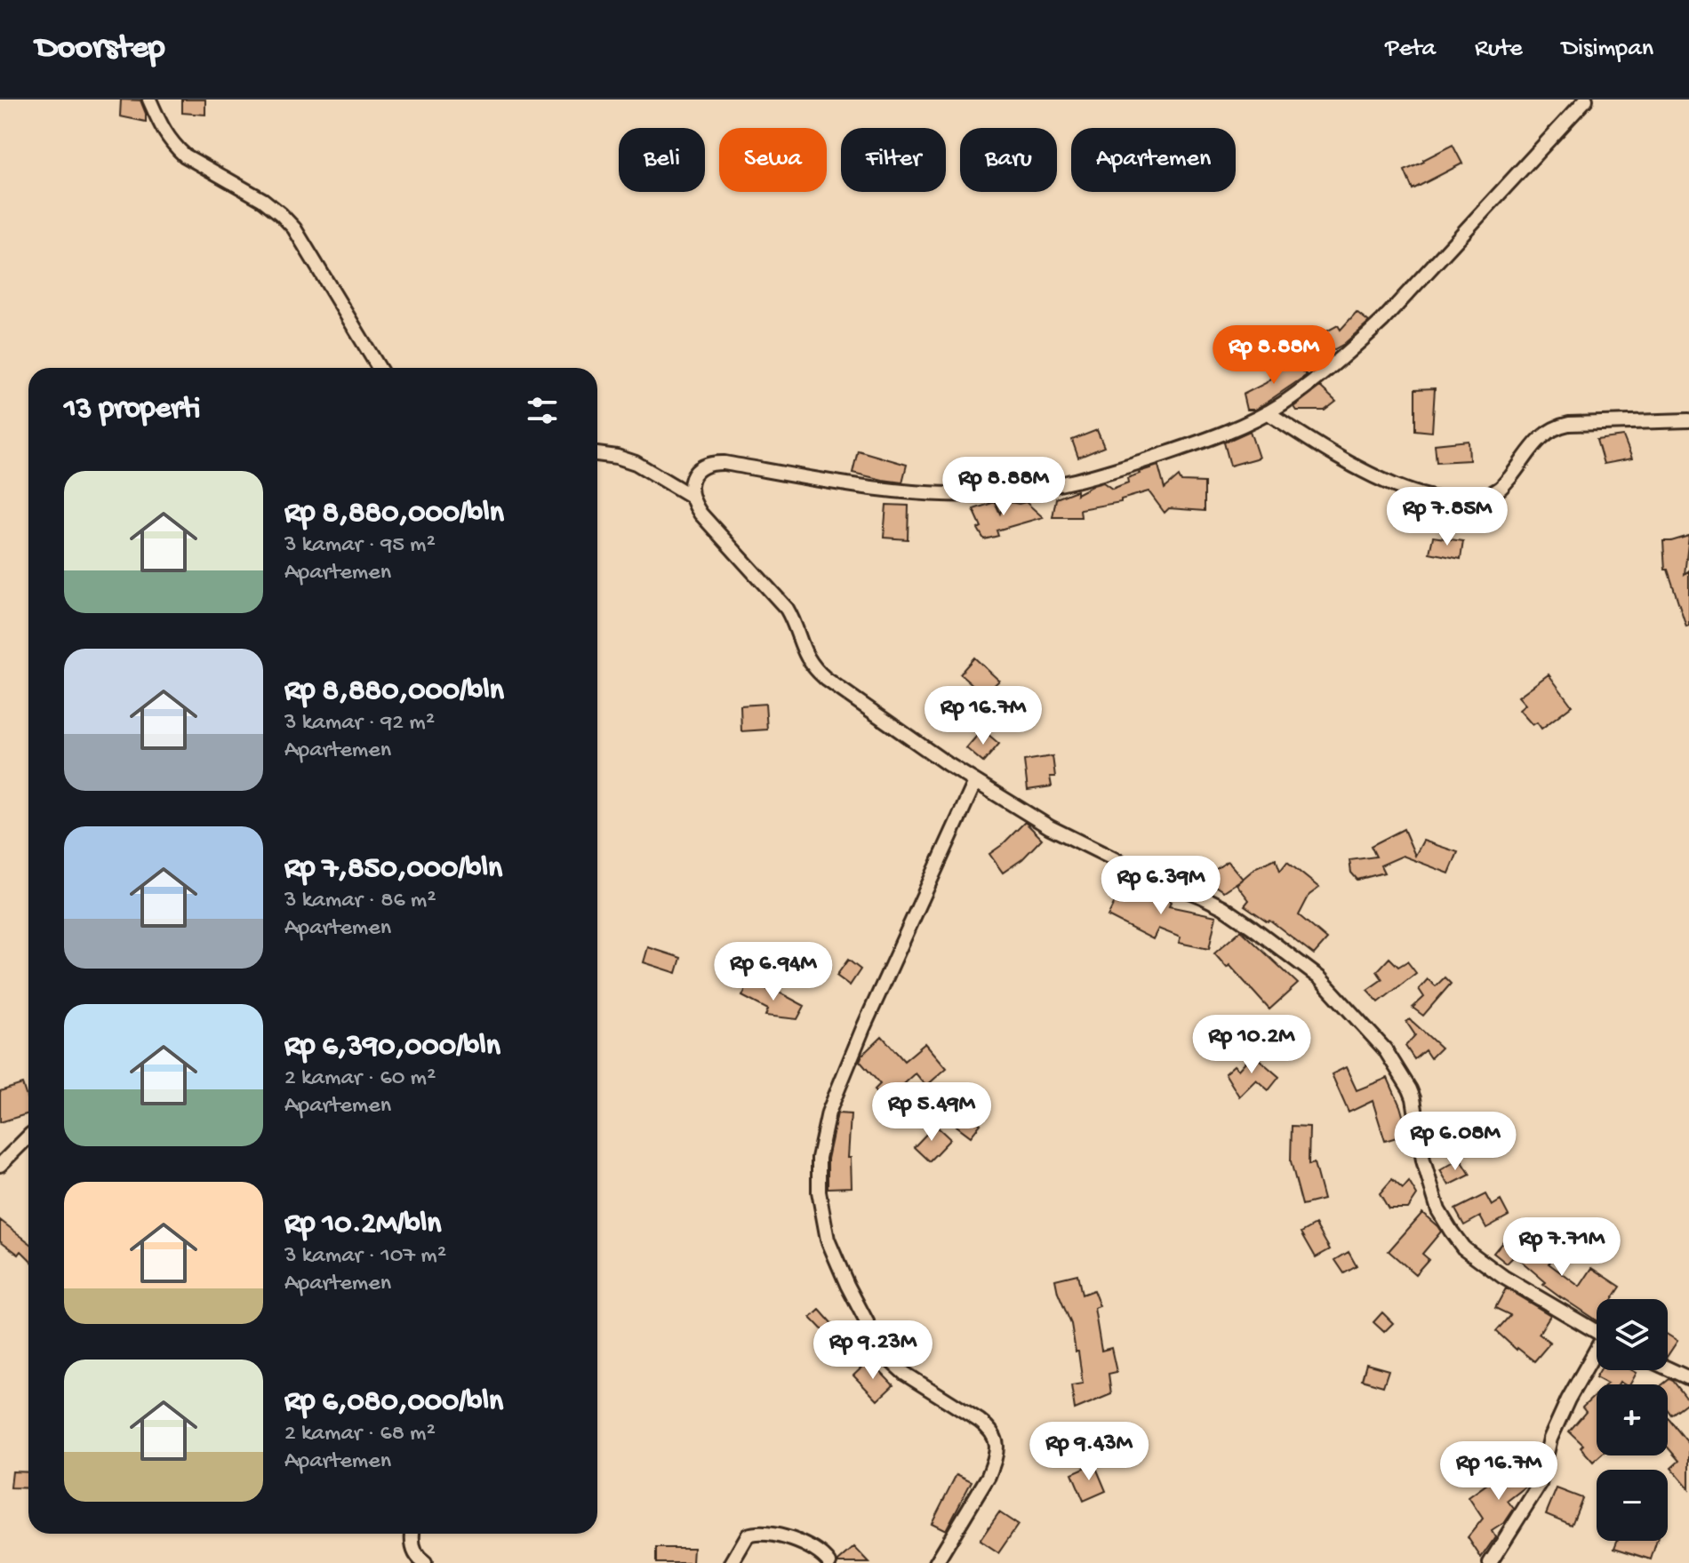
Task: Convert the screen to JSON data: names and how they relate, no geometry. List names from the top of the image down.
{
  "page": {
    "header": "Doorstep",
    "nav": ["Peta", "Rute", "Disimpan"],
    "chip": [
      "Beli",
      "Sewa",
      "Filter",
      "Baru",
      "Apartemen"
    ],
    "price": [
      "Rp 8.88M",
      "Rp 8.88M",
      "Rp 7.85M",
      "Rp 16.7M",
      "Rp 6.39M",
      "Rp 6.94M",
      "Rp 10.2M",
      "Rp 5.49M",
      "Rp 6.08M",
      "Rp 7.71M",
      "Rp 9.23M",
      "Rp 9.43M",
      "Rp 16.7M"
    ],
    "heading": "13 properti",
    "list": [
      {
        "name": "Rp 8,880,000/bln",
        "note": "3 kamar · 95 m² · Apartemen"
      },
      {
        "name": "Rp 8,880,000/bln",
        "note": "3 kamar · 92 m² · Apartemen"
      },
      {
        "name": "Rp 7,850,000/bln",
        "note": "3 kamar · 86 m² · Apartemen"
      },
      {
        "name": "Rp 6,390,000/bln",
        "note": "2 kamar · 60 m² · Apartemen"
      },
      {
        "name": "Rp 10.2M/bln",
        "note": "3 kamar · 107 m² · Apartemen"
      },
      {
        "name": "Rp 6,080,000/bln",
        "note": "2 kamar · 68 m² · Apartemen"
      }
    ],
    "map_buttons": ["+", "−"]
  }
}
